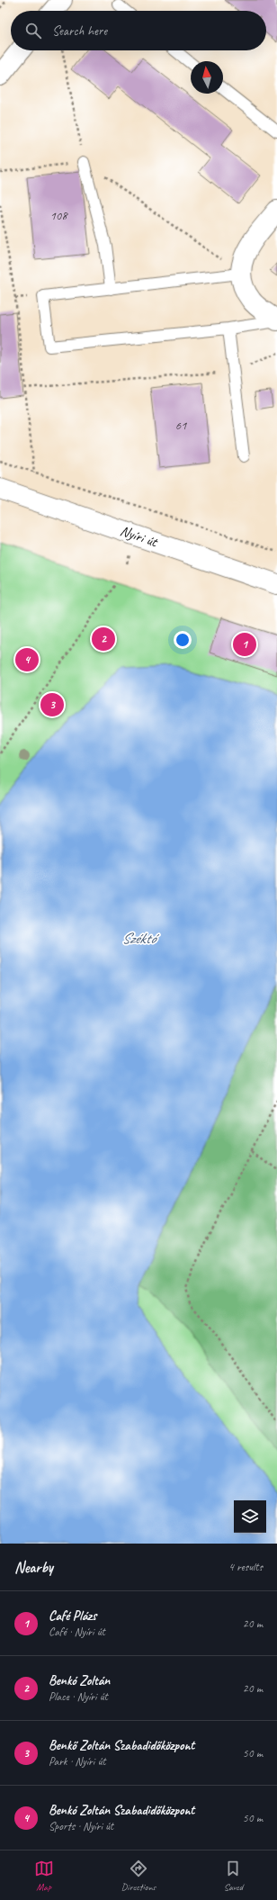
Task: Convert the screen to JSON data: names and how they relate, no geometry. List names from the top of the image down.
{
  "streets": {
    "street": ["Nyíri út"]
  },
  "water": ["Széktó"],
  "house_numbers": ["108", "61"],
  "north": "top",
  "page": {
    "search": "Search here",
    "pins": [
      "2",
      "1",
      "4",
      "3"
    ],
    "heading": ["Nearby", "4 results"],
    "list": [
      {
        "mark": "1",
        "name": "Café Plázs",
        "note": "Café · Nyíri út",
        "value": "20 m"
      },
      {
        "mark": "2",
        "name": "Benkó Zoltán",
        "note": "Place · Nyíri út",
        "value": "20 m"
      },
      {
        "mark": "3",
        "name": "Benkő Zoltán Szabadidőközpont",
        "note": "Park · Nyíri út",
        "value": "50 m"
      },
      {
        "mark": "4",
        "name": "Benkó Zoltán Szabadidőközpont",
        "note": "Sports · Nyíri út",
        "value": "50 m"
      }
    ],
    "nav": ["Map", "Directions", "Saved"]
  }
}
